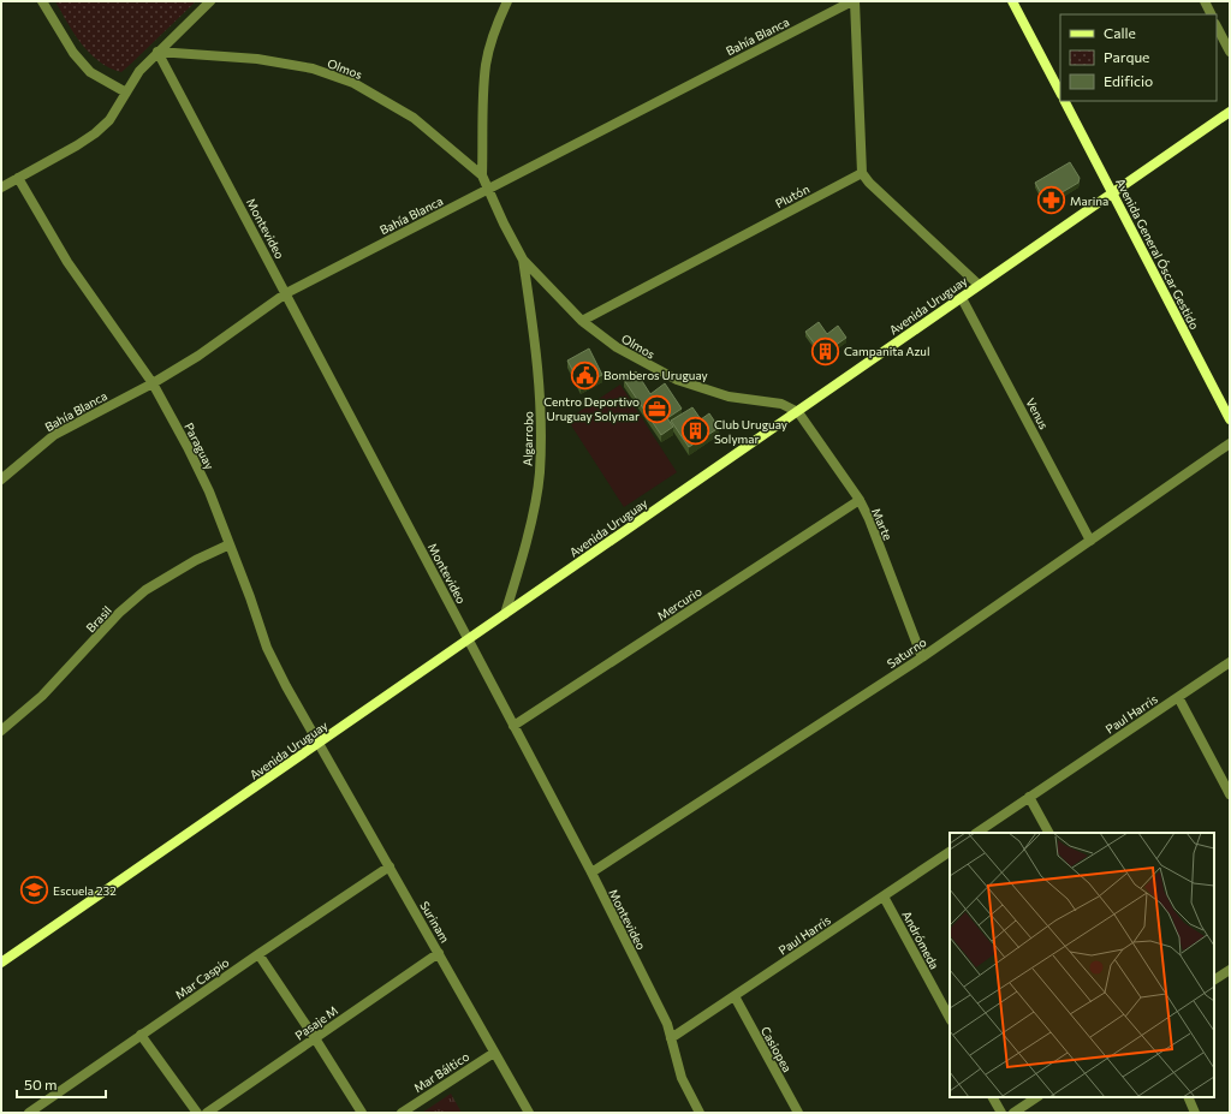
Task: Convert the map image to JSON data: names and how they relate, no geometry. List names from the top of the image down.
{
  "streets": {
    "street": [
      "Bahía Blanca",
      "Olmos",
      "Plutón",
      "Montevideo",
      "Avenida General Óscar Gestido",
      "Avenida Uruguay",
      "Venus",
      "Algarrobo",
      "Paraguay",
      "Marte",
      "Mercurio",
      "Brasil",
      "Saturno",
      "Paul Harris",
      "Surinam",
      "Andrómeda",
      "Mar Caspio",
      "Pasaje M",
      "Casiopea",
      "Mar Báltico"
    ]
  },
  "crossings": [
    ["Bahía Blanca", "Olmos"],
    ["Bahía Blanca", "Montevideo"],
    ["Bahía Blanca", "Paraguay"],
    ["Olmos", "Plutón"],
    ["Olmos", "Montevideo"],
    ["Olmos", "Avenida Uruguay"],
    ["Olmos", "Algarrobo"],
    ["Olmos", "Marte"],
    ["Montevideo", "Avenida Uruguay"],
    ["Montevideo", "Mercurio"],
    ["Montevideo", "Saturno"],
    ["Montevideo", "Paul Harris"],
    ["Avenida General Óscar Gestido", "Avenida Uruguay"],
    ["Avenida Uruguay", "Venus"],
    ["Avenida Uruguay", "Algarrobo"],
    ["Avenida Uruguay", "Paraguay"],
    ["Avenida Uruguay", "Marte"],
    ["Avenida Uruguay", "Surinam"],
    ["Venus", "Saturno"],
    ["Paraguay", "Brasil"],
    ["Paraguay", "Surinam"],
    ["Marte", "Mercurio"],
    ["Marte", "Saturno"],
    ["Paul Harris", "Andrómeda"],
    ["Paul Harris", "Casiopea"],
    ["Surinam", "Mar Caspio"],
    ["Surinam", "Pasaje M"],
    ["Surinam", "Mar Báltico"]
  ],
  "places": {
    "pharmacy": ["Marina"],
    "building": ["Campanita Azul", "Club Uruguay Solymar"],
    "public building": ["Bomberos Uruguay"],
    "office": ["Centro Deportivo Uruguay Solymar"],
    "school or university": ["Escuela 232"]
  },
  "legend": ["Calle", "Parque", "Edificio"],
  "scale_bar": "50 m"
}
